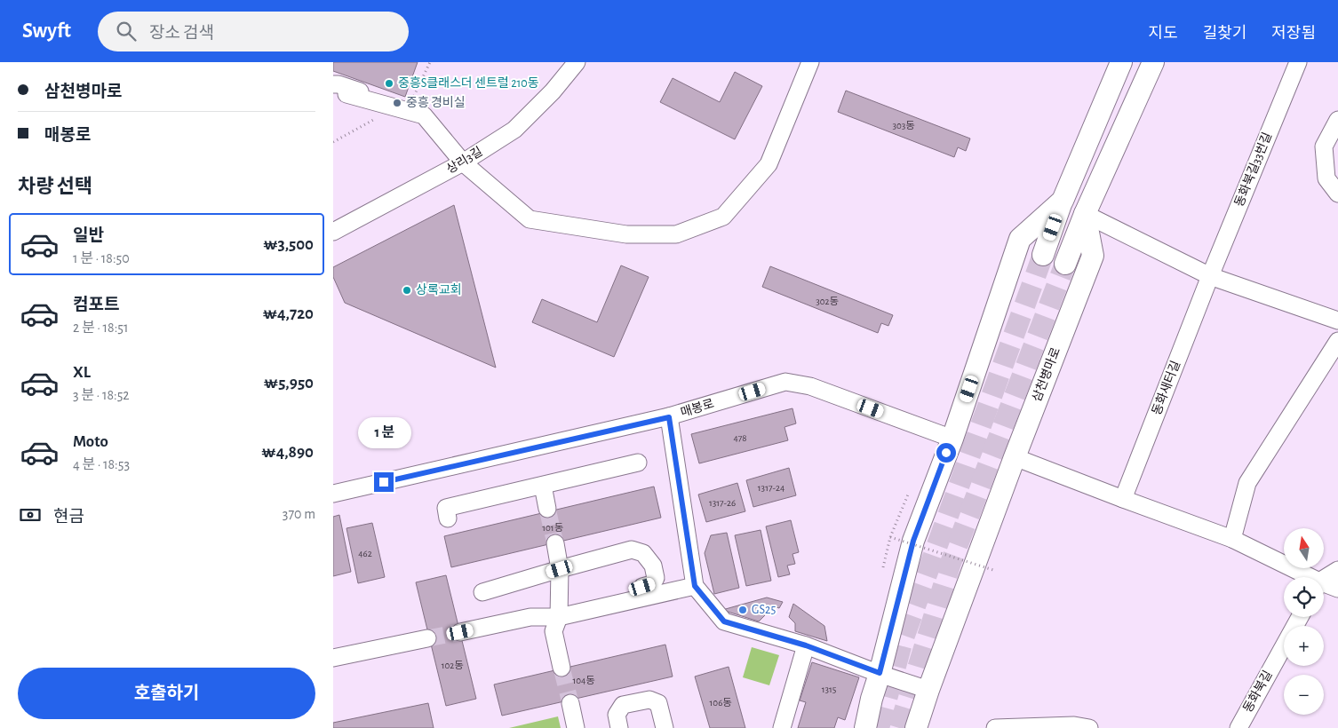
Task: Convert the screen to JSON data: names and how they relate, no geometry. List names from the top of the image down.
{
  "streets": {
    "main road": ["삼천병마로"],
    "street": [
      "상리3길",
      "동화북길33번길",
      "동화새터길",
      "매봉로",
      "동화북길"
    ]
  },
  "crossings": [
    ["동화북길33번길", "동화새터길"]
  ],
  "places": [
    "중흥S클래스더 센트럴 210동",
    "중흥 경비실",
    "상록교회",
    "GS25"
  ],
  "house_numbers": [
    "303동",
    "302동",
    "478",
    "1317-24",
    "1317-26",
    "101동",
    "462",
    "102동",
    "104동",
    "1315",
    "106동"
  ],
  "north": "top",
  "page": {
    "header": "Swyft",
    "search": "장소 검색",
    "nav": ["지도", "길찾기", "저장됨"],
    "banner": ["삼천병마로", "매봉로"],
    "heading": "차량 선택",
    "list": [
      {
        "name": "일반",
        "note": "1 분 · 18:50",
        "value": "₩3,500"
      },
      {
        "name": "컴포트",
        "note": "2 분 · 18:51",
        "value": "₩4,720"
      },
      {
        "name": "XL",
        "note": "3 분 · 18:52",
        "value": "₩5,950"
      },
      {
        "name": "Moto",
        "note": "4 분 · 18:53",
        "value": "₩4,890"
      }
    ],
    "bubble": "1 분",
    "pay": ["현금", "370 m"],
    "map_buttons": ["+", "−"],
    "buttons": "호출하기"
  }
}
